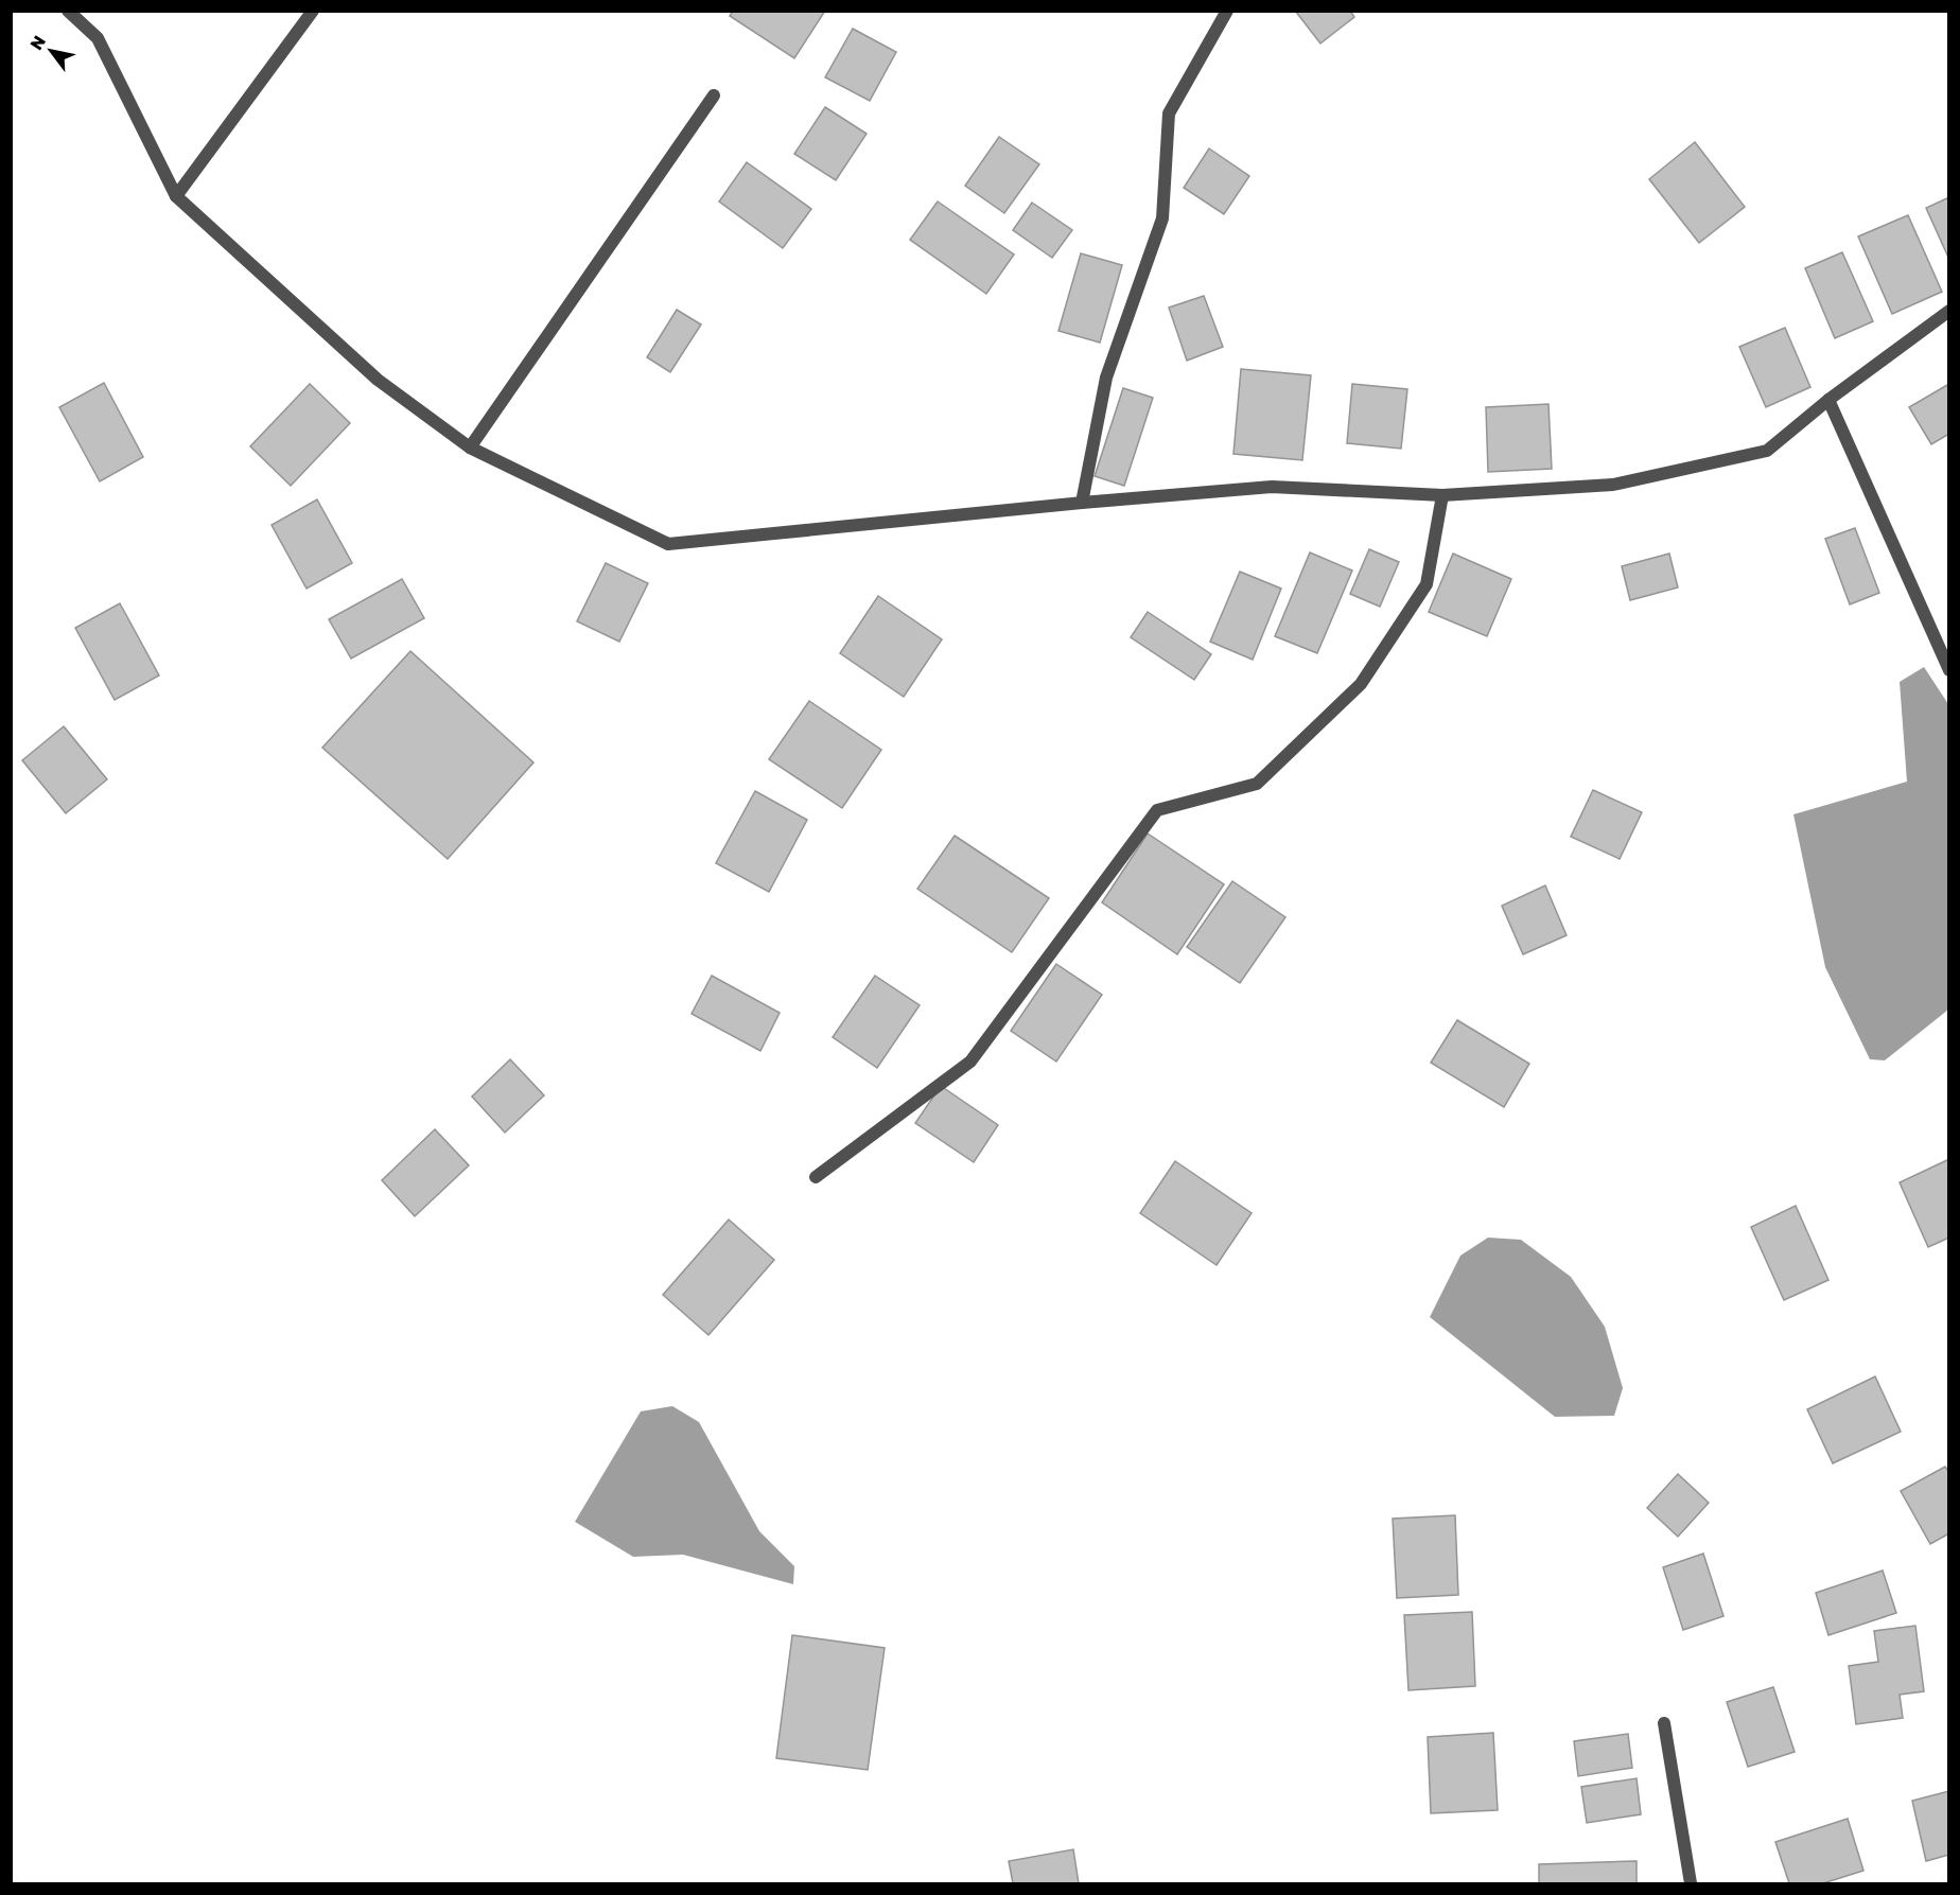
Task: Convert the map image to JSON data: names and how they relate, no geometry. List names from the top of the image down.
{
  "north": "top left"
}
